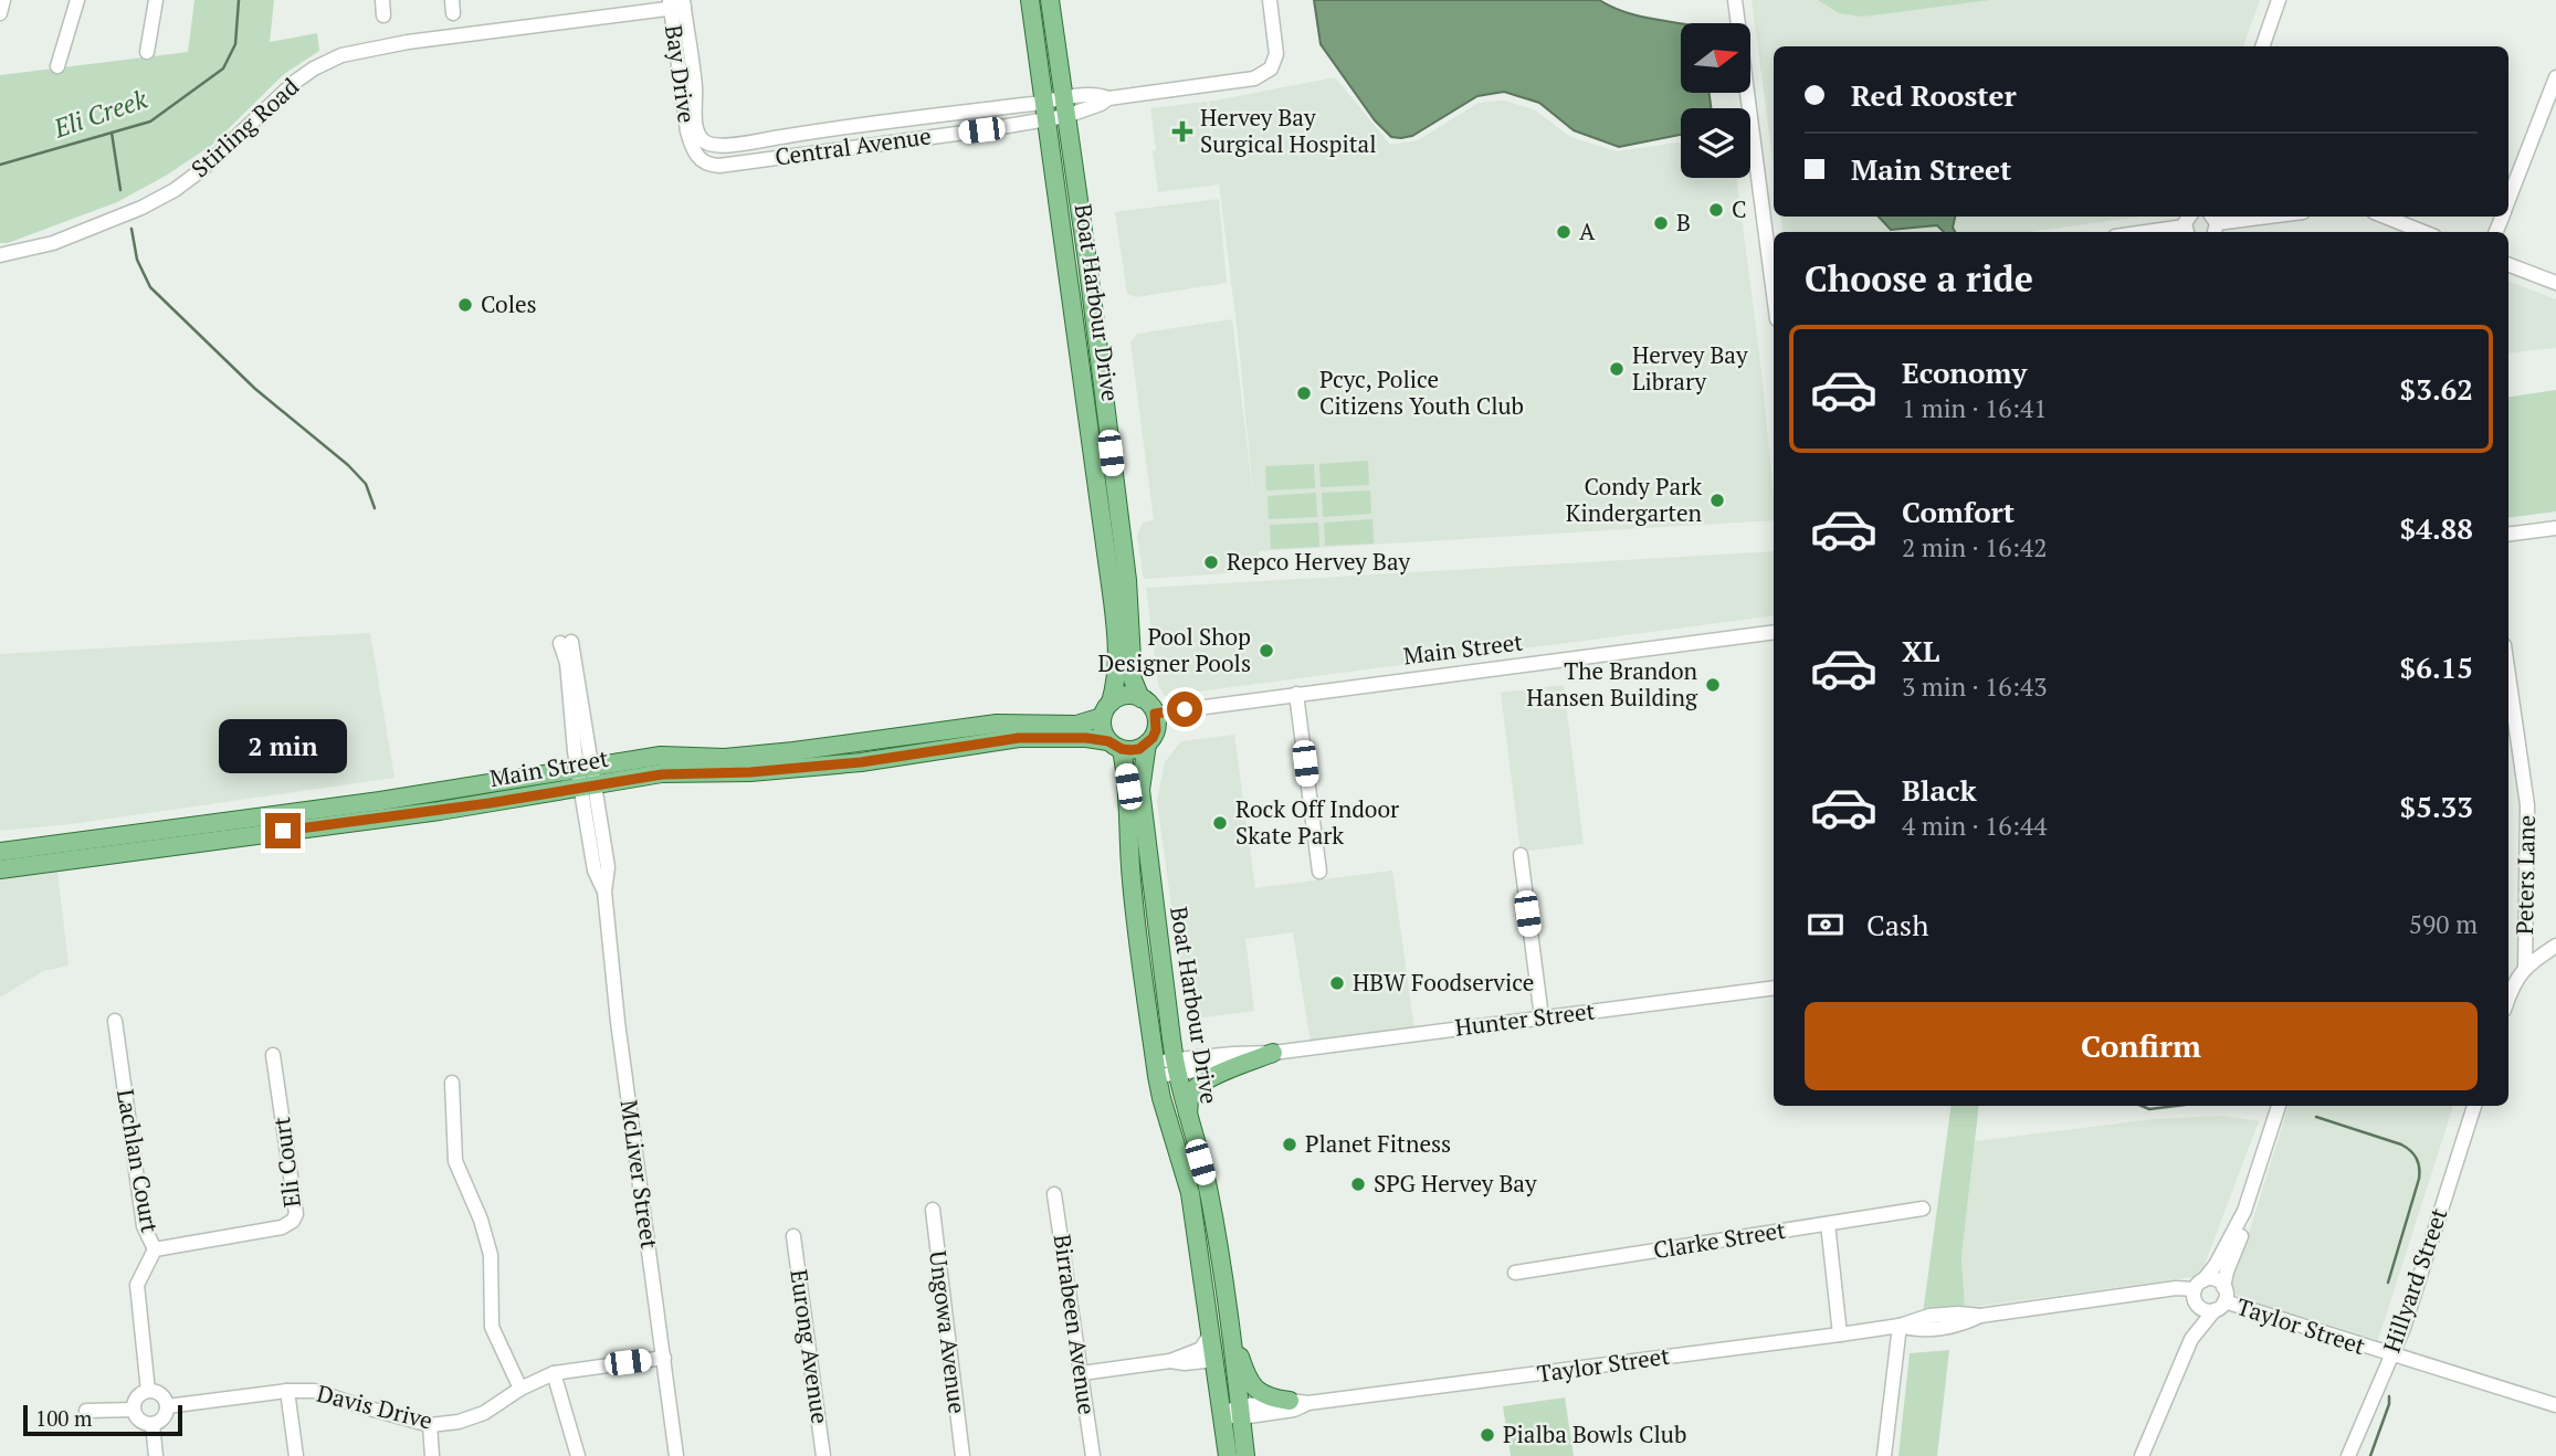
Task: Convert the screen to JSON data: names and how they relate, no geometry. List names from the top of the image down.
{
  "streets": {
    "main road": ["Boat Harbour Drive", "Main Street"],
    "street": [
      "Bay Drive",
      "Stirling Road",
      "Central Avenue",
      "Peters Lane",
      "Hunter Street",
      "Lachlan Court",
      "Eli Court",
      "McLiver Street",
      "Clarke Street",
      "Hillyard Street",
      "Birrabeen Avenue",
      "Taylor Street",
      "Ungowa Avenue",
      "Eurong Avenue",
      "Davis Drive"
    ]
  },
  "crossings": [
    ["Bay Drive", "Stirling Road"],
    ["Bay Drive", "Central Avenue"],
    ["Central Avenue", "Boat Harbour Drive"],
    ["Boat Harbour Drive", "Main Street"],
    ["Boat Harbour Drive", "Hunter Street"],
    ["Boat Harbour Drive", "Taylor Street"],
    ["Main Street", "McLiver Street"],
    ["Lachlan Court", "Eli Court"],
    ["Lachlan Court", "Davis Drive"],
    ["McLiver Street", "Davis Drive"],
    ["Hillyard Street", "Taylor Street"]
  ],
  "water": ["Eli Creek"],
  "places": {
    "health": ["Hervey Bay Surgical Hospital"],
    "other": [
      "C",
      "B",
      "A",
      "Coles",
      "Hervey Bay Library",
      "Pcyc, Police Citizens Youth Club",
      "Condy Park Kindergarten",
      "Repco Hervey Bay",
      "Pool Shop Designer Pools",
      "The Brandon Hansen Building",
      "Rock Off Indoor Skate Park",
      "HBW Foodservice",
      "Planet Fitness",
      "SPG Hervey Bay",
      "Pialba Bowls Club"
    ]
  },
  "scale_bar": "100 m",
  "north": "right",
  "page": {
    "banner": ["Red Rooster", "Main Street"],
    "heading": "Choose a ride",
    "list": [
      {
        "name": "Economy",
        "note": "1 min · 16:41",
        "value": "$3.62"
      },
      {
        "name": "Comfort",
        "note": "2 min · 16:42",
        "value": "$4.88"
      },
      {
        "name": "XL",
        "note": "3 min · 16:43",
        "value": "$6.15"
      },
      {
        "name": "Black",
        "note": "4 min · 16:44",
        "value": "$5.33"
      }
    ],
    "bubble": "2 min",
    "pay": ["Cash", "590 m"],
    "buttons": "Confirm",
    "scale": "100 m"
  }
}
